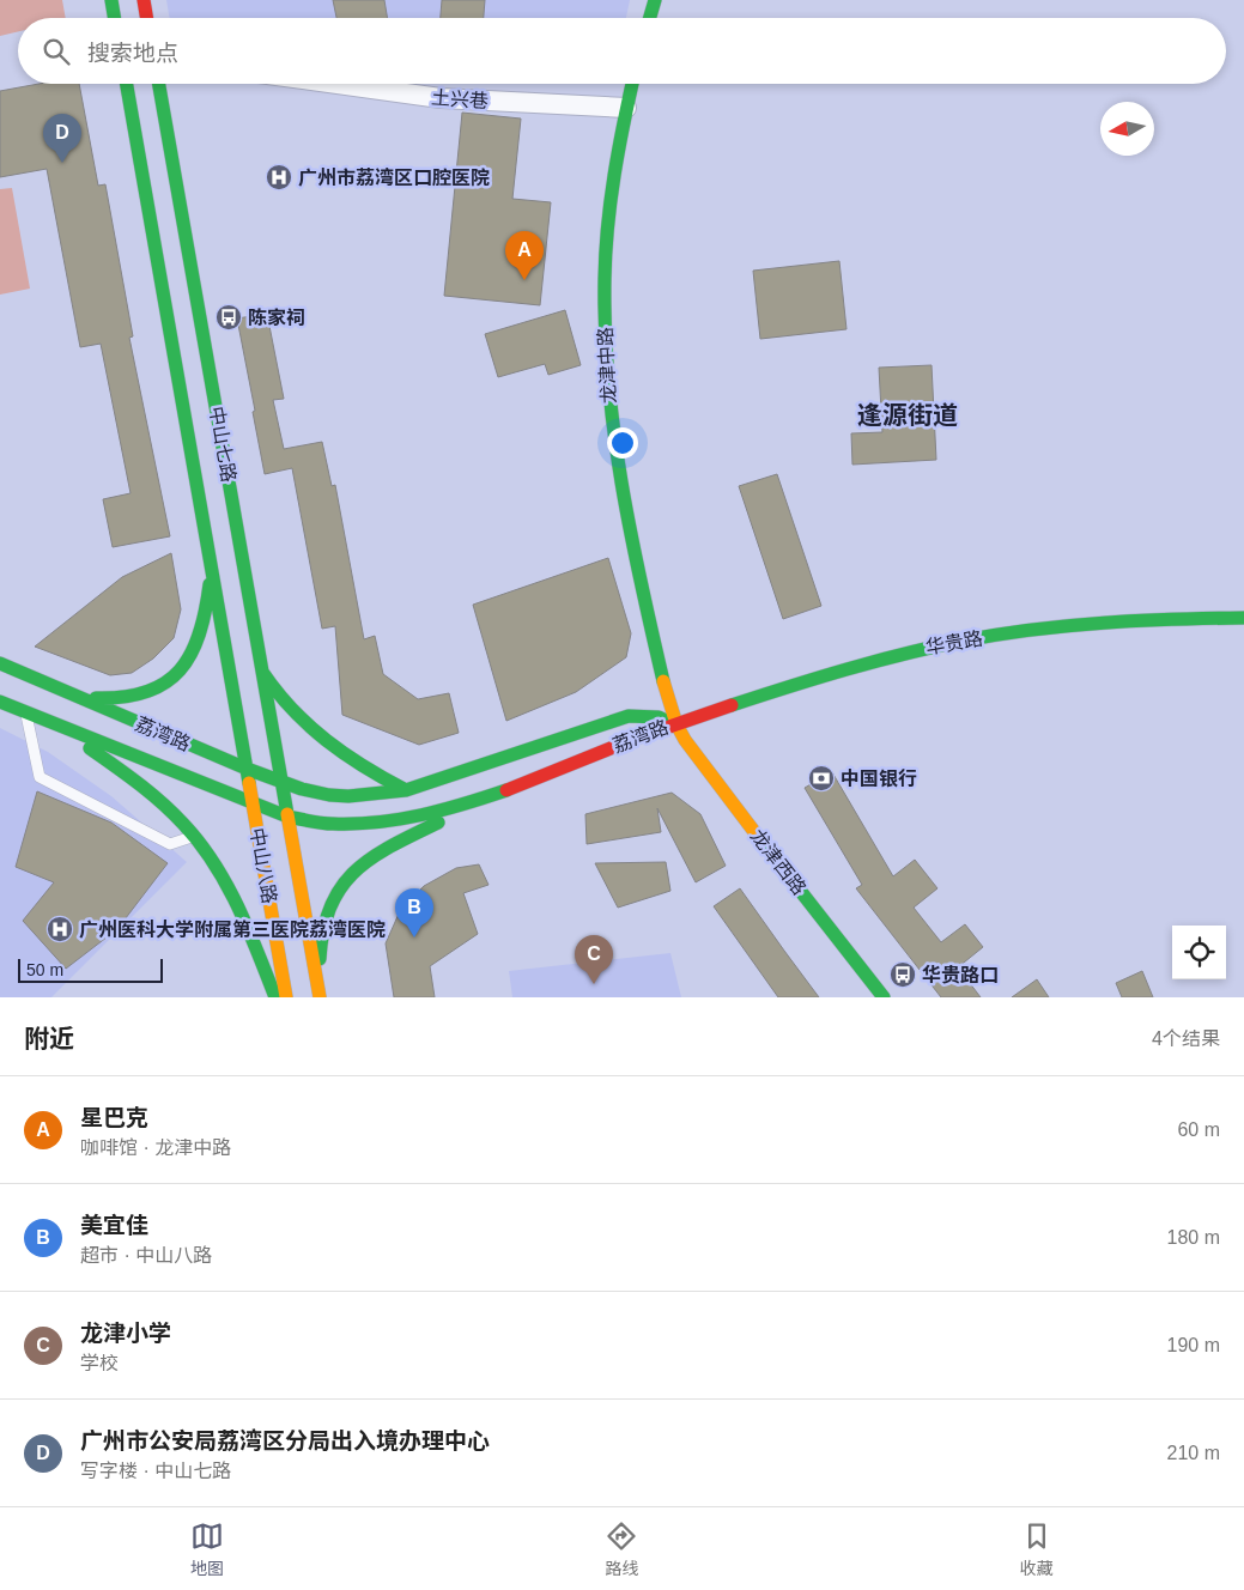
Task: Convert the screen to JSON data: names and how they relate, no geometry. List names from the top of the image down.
{
  "streets": {
    "main road": [
      "龙津中路",
      "中山七路",
      "华贵路",
      "荔湾路",
      "龙津西路",
      "中山八路"
    ],
    "street": ["土兴巷"]
  },
  "crossings": [
    ["土兴巷", "龙津中路"],
    ["龙津中路", "华贵路"],
    ["龙津中路", "荔湾路"],
    ["龙津中路", "龙津西路"],
    ["中山七路", "荔湾路"],
    ["中山七路", "中山八路"],
    ["华贵路", "荔湾路"],
    ["华贵路", "龙津西路"],
    ["荔湾路", "龙津西路"],
    ["荔湾路", "中山八路"]
  ],
  "districts": ["逢源街道"],
  "places": {
    "hospital": ["广州市荔湾区口腔医院", "广州医科大学附属第三医院荔湾医院"],
    "bus stop": ["陈家祠", "华贵路口"],
    "bank": ["中国银行"]
  },
  "scale_bar": "50 m",
  "north": "left",
  "page": {
    "search": "搜索地点",
    "pins": [
      "D",
      "A",
      "B",
      "C"
    ],
    "scale": "50 m",
    "heading": ["附近", "4个结果"],
    "list": [
      {
        "mark": "A",
        "name": "星巴克",
        "note": "咖啡馆 · 龙津中路",
        "value": "60 m"
      },
      {
        "mark": "B",
        "name": "美宜佳",
        "note": "超市 · 中山八路",
        "value": "180 m"
      },
      {
        "mark": "C",
        "name": "龙津小学",
        "note": "学校",
        "value": "190 m"
      },
      {
        "mark": "D",
        "name": "广州市公安局荔湾区分局出入境办理中心",
        "note": "写字楼 · 中山七路",
        "value": "210 m"
      }
    ],
    "nav": ["地图", "路线", "收藏"]
  }
}
